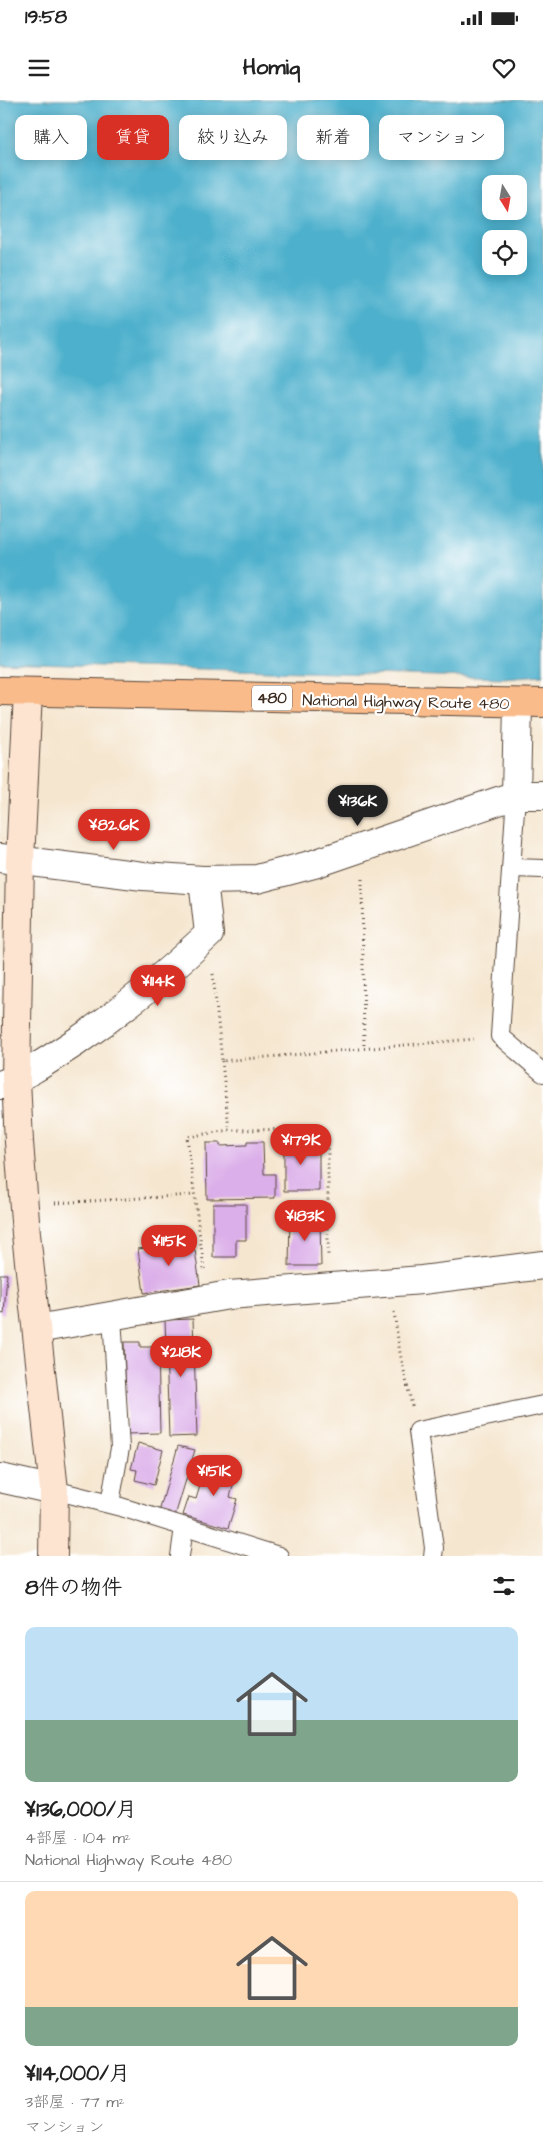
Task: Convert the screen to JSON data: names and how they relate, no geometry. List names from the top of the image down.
{
  "streets": {
    "highway": ["480", "National Highway Route 480"]
  },
  "north": "bottom",
  "page": {
    "status": "19:58",
    "header": "Homiq",
    "chip": [
      "購入",
      "賃貸",
      "絞り込み",
      "新着",
      "マンション"
    ],
    "price": [
      "¥136K",
      "¥82.6K",
      "¥114K",
      "¥179K",
      "¥183K",
      "¥115K",
      "¥218K",
      "¥151K"
    ],
    "heading": "8件の物件",
    "list": [
      {
        "name": "¥136,000/月",
        "note": "4部屋 · 104 m² · National Highway Route 480"
      },
      {
        "name": "¥114,000/月",
        "note": "3部屋 · 77 m² · マンション"
      }
    ]
  }
}
